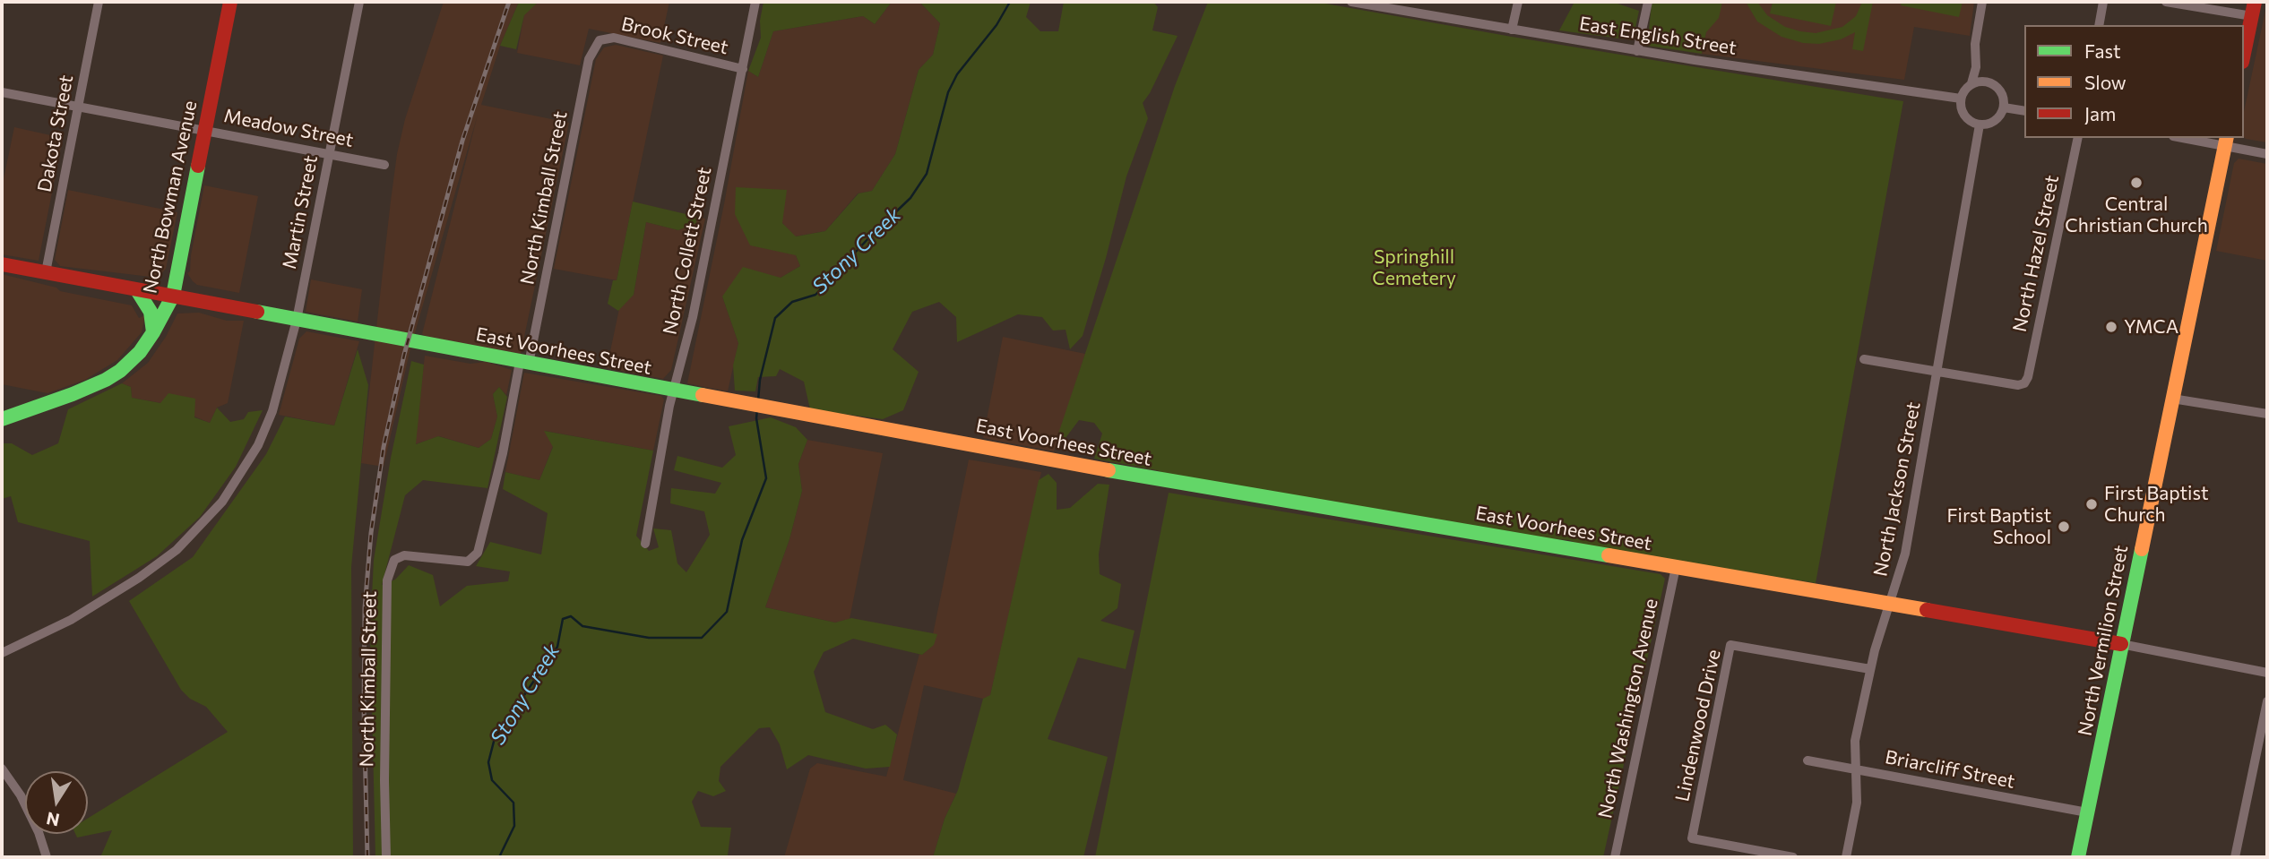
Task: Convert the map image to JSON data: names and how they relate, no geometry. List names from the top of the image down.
{
  "streets": {
    "main road": ["North Bowman Avenue", "East Voorhees Street", "North Vermilion Street"],
    "street": [
      "Brook Street",
      "East English Street",
      "Meadow Street",
      "Dakota Street",
      "North Kimball Street",
      "Martin Street",
      "North Collett Street",
      "North Hazel Street",
      "North Jackson Street",
      "North Washington Avenue",
      "Lindenwood Drive",
      "Briarcliff Street"
    ]
  },
  "crossings": [
    ["Brook Street", "North Kimball Street"],
    ["Brook Street", "North Collett Street"],
    ["East English Street", "North Jackson Street"],
    ["Meadow Street", "Dakota Street"],
    ["Meadow Street", "North Bowman Avenue"],
    ["Meadow Street", "Martin Street"],
    ["Dakota Street", "East Voorhees Street"],
    ["North Bowman Avenue", "East Voorhees Street"],
    ["North Kimball Street", "East Voorhees Street"],
    ["Martin Street", "East Voorhees Street"],
    ["North Collett Street", "East Voorhees Street"],
    ["North Hazel Street", "North Jackson Street"],
    ["East Voorhees Street", "North Jackson Street"],
    ["East Voorhees Street", "North Vermilion Street"],
    ["East Voorhees Street", "North Washington Avenue"],
    ["North Jackson Street", "Lindenwood Drive"],
    ["North Jackson Street", "Briarcliff Street"],
    ["North Vermilion Street", "Briarcliff Street"]
  ],
  "water": ["Stony Creek"],
  "parks": ["Springhill Cemetery"],
  "places": [
    "Central Christian Church",
    "YMCA",
    "First Baptist Church",
    "First Baptist School"
  ],
  "legend": ["Fast", "Slow", "Jam"],
  "north": "bottom"
}
